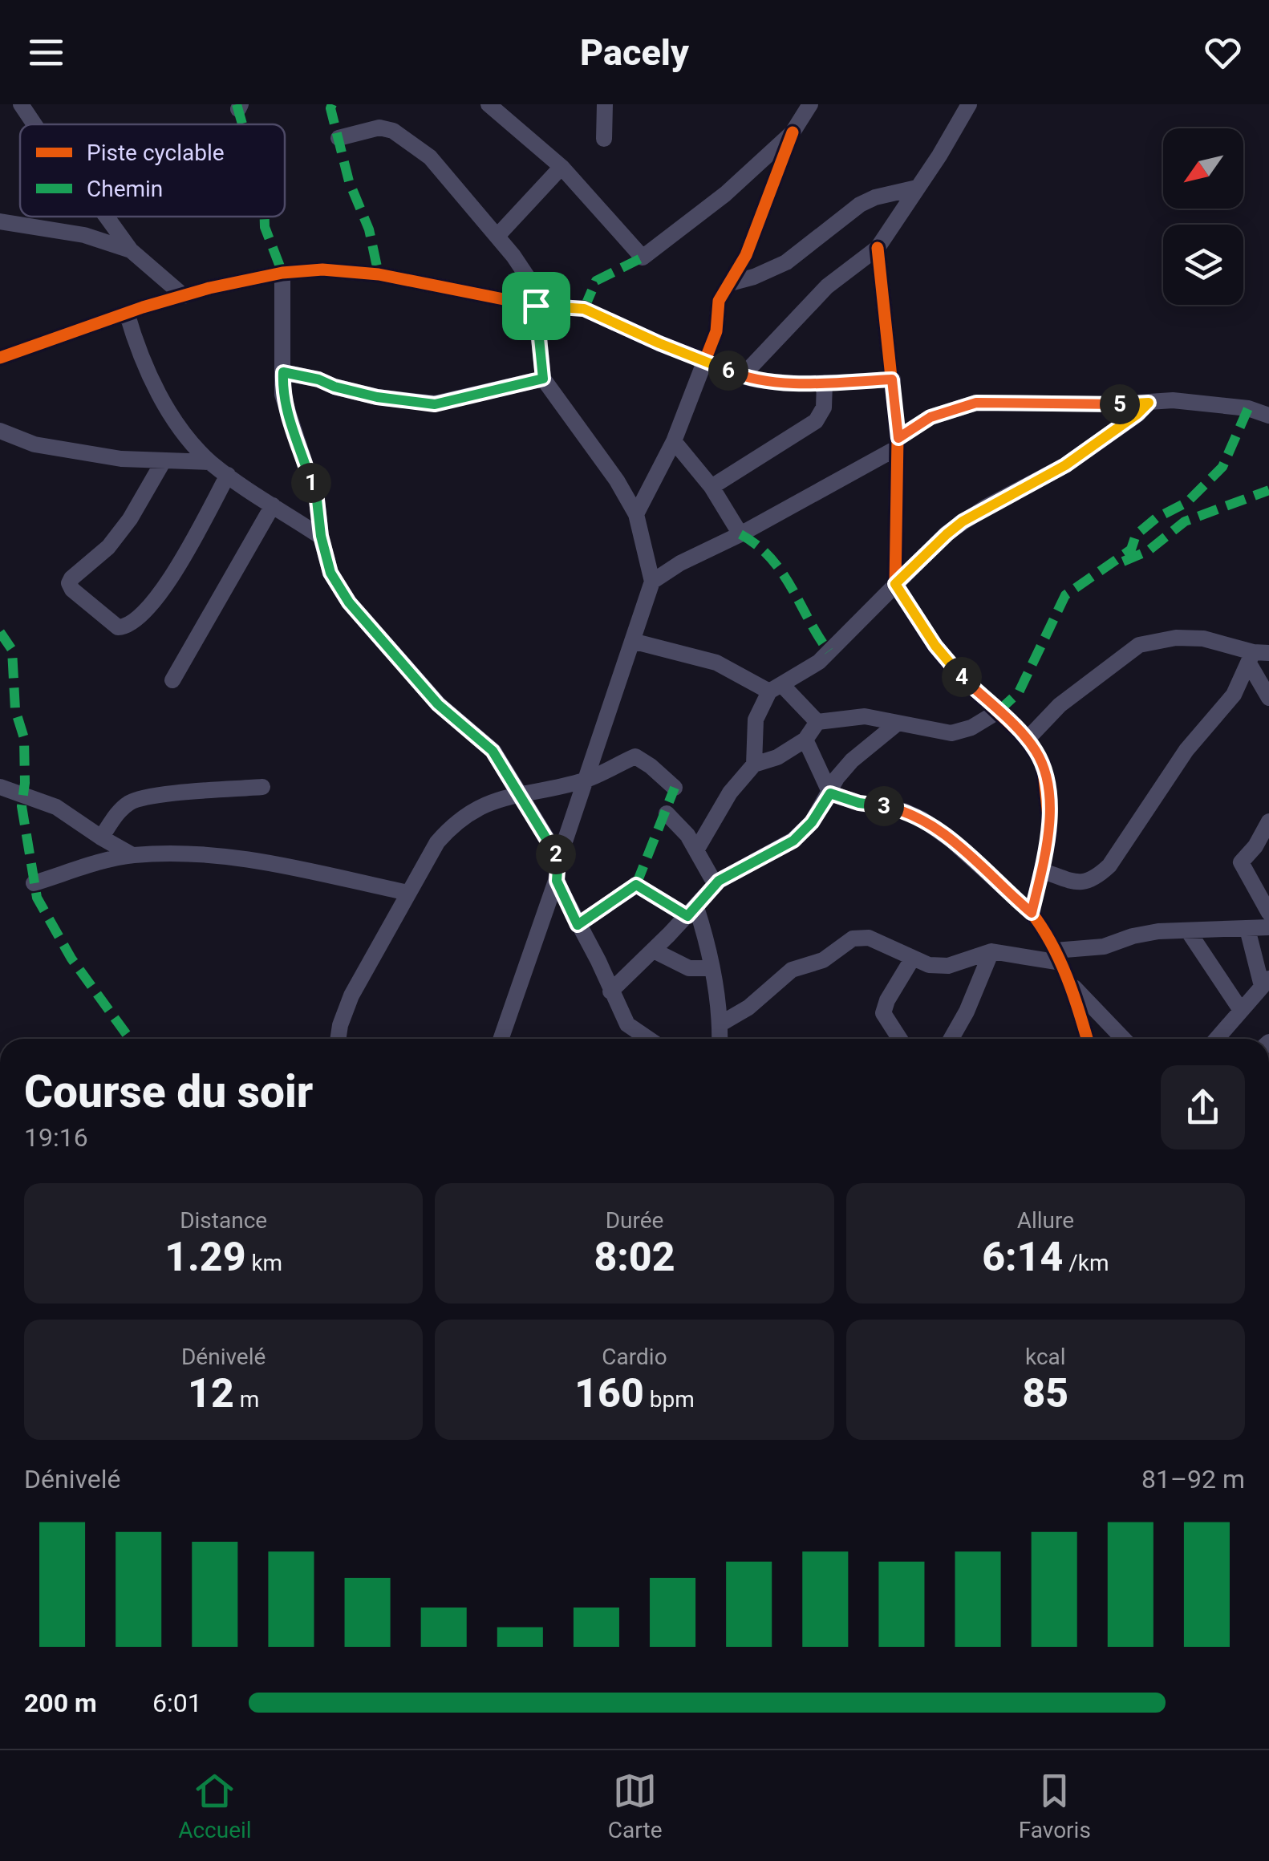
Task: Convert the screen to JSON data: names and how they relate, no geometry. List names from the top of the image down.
{
  "legend": ["Piste cyclable", "Chemin"],
  "north": "bottom left",
  "page": {
    "header": "Pacely",
    "pins": [
      "6",
      "5",
      "1",
      "4",
      "3",
      "2"
    ],
    "heading": ["Course du soir", "19:16"],
    "stats": [
      ["Distance", "1.29 km"],
      ["Durée", "8:02"],
      ["Allure", "6:14 /km"],
      ["Dénivelé", "12 m"],
      ["Cardio", "160 bpm"],
      ["kcal", "85"]
    ],
    "chart": ["Dénivelé", "81–92 m"],
    "list": [
      {
        "name": "200 m",
        "note": "6:01"
      }
    ],
    "tabs": ["Accueil", "Carte", "Favoris"]
  }
}
